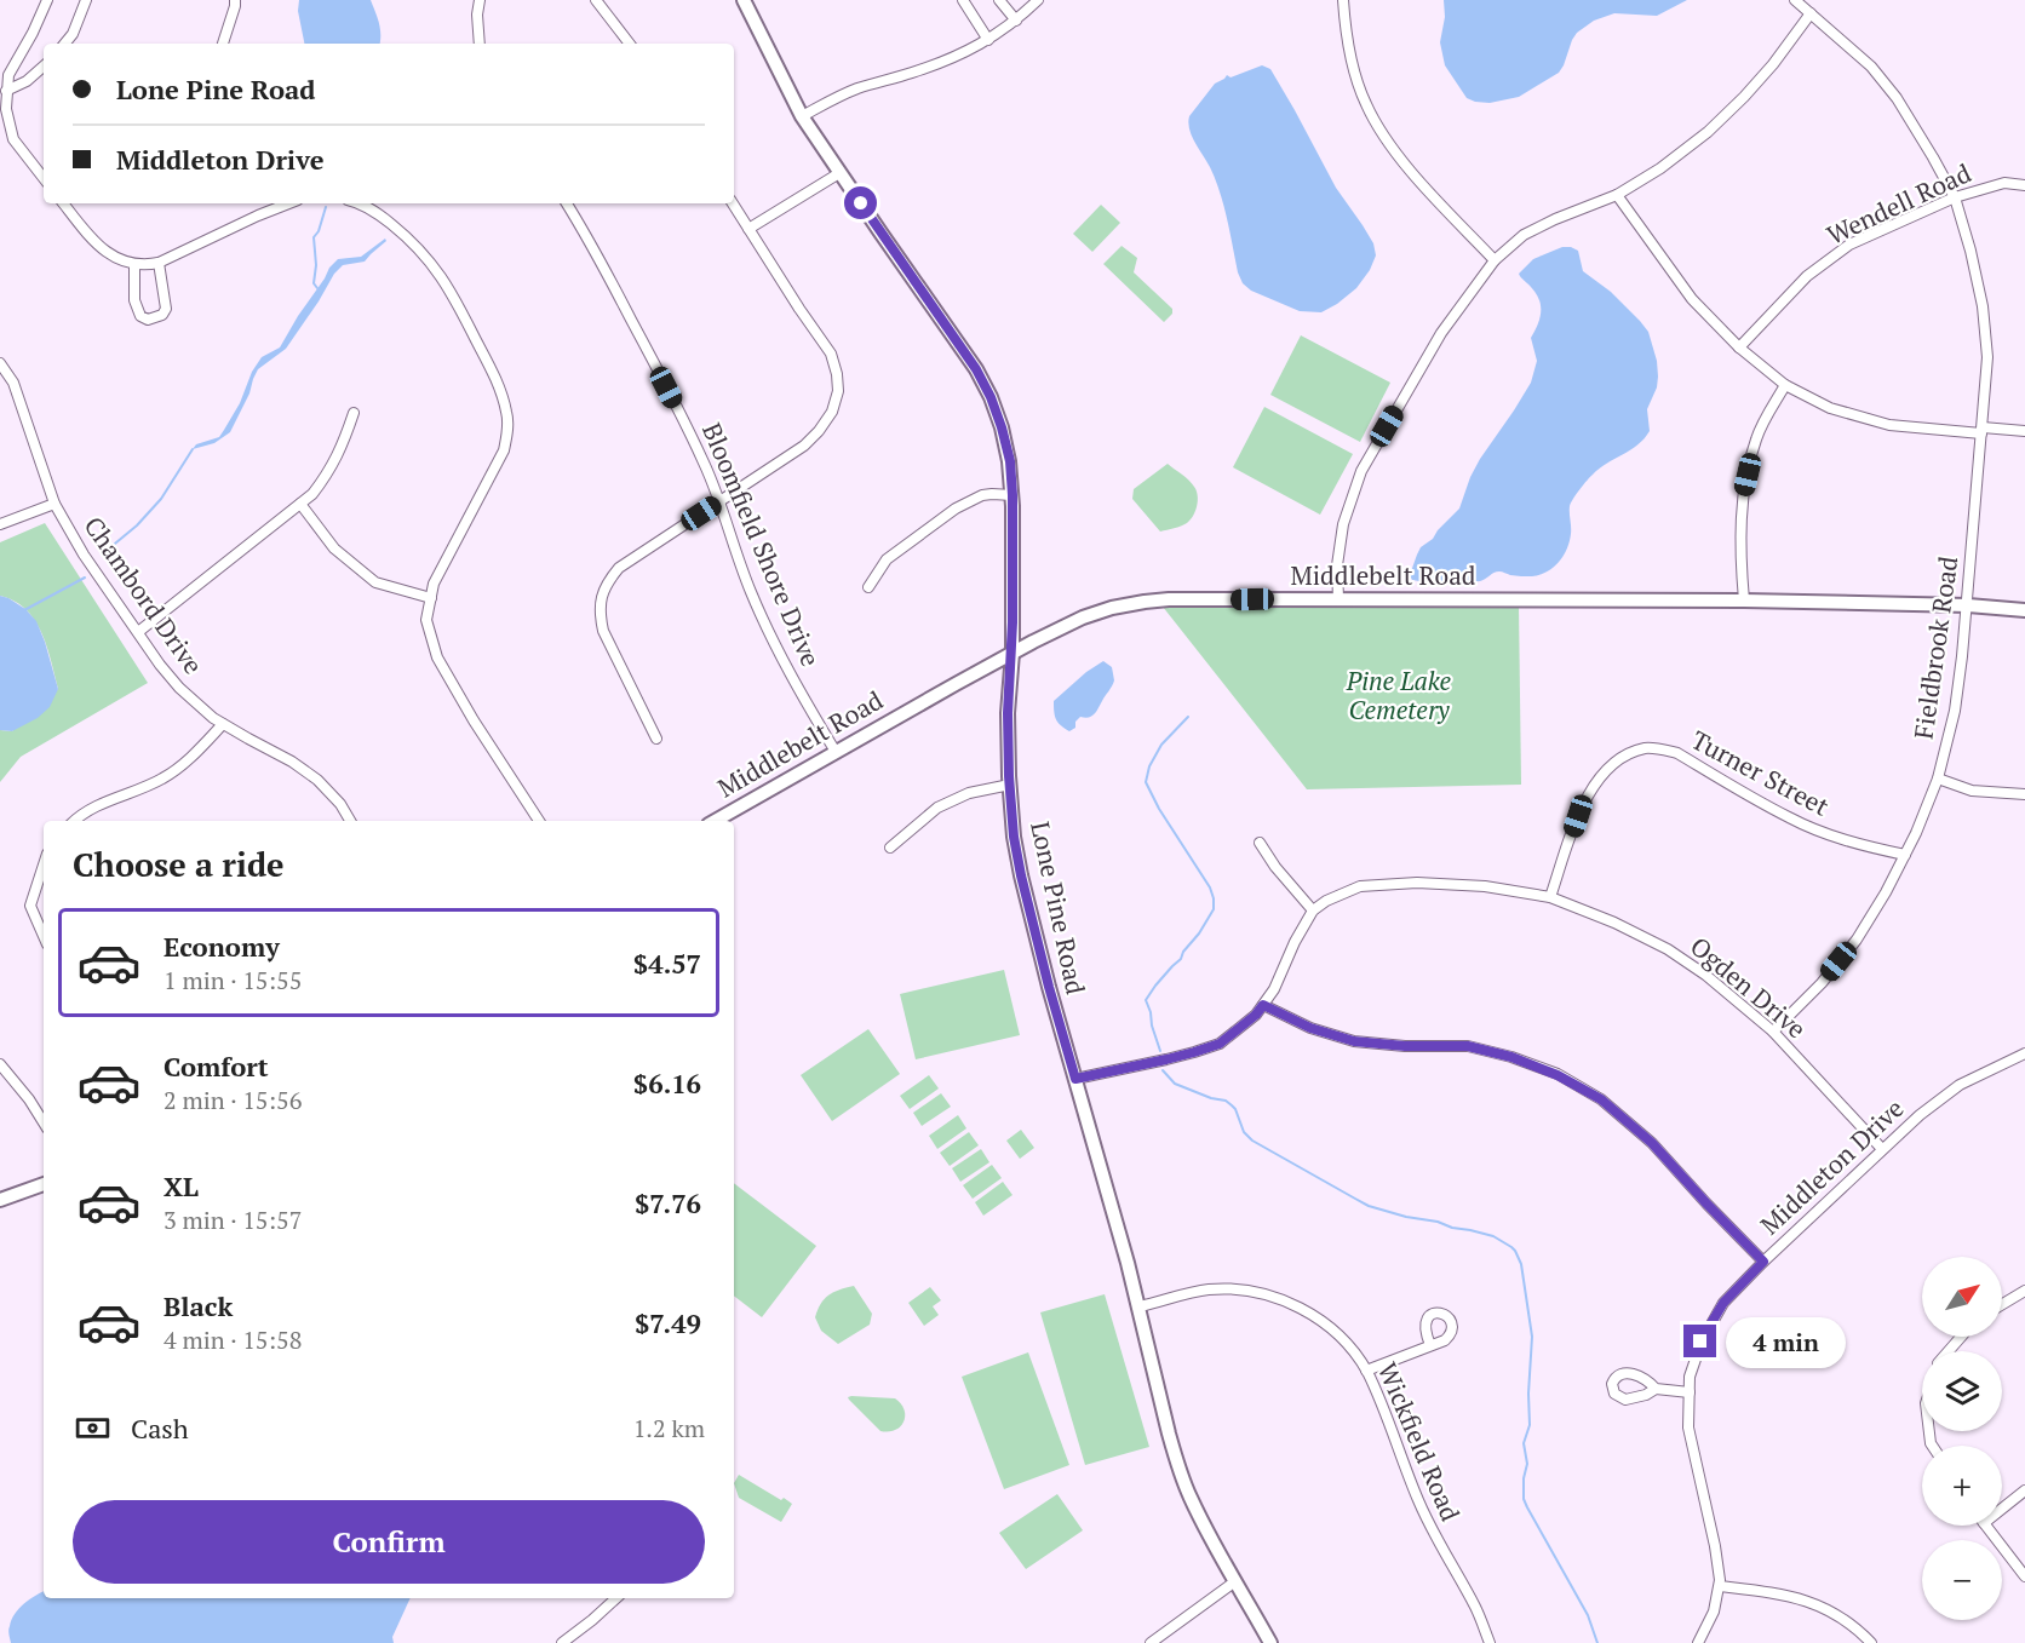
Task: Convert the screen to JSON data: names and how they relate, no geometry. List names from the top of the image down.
{
  "streets": {
    "street": [
      "Wendell Road",
      "Bloomfield Shore Drive",
      "Middlebelt Road",
      "Chambord Drive",
      "Fieldbrook Road",
      "Turner Street",
      "Lone Pine Road",
      "Ogden Drive",
      "Middleton Drive",
      "Wickfield Road"
    ]
  },
  "crossings": [
    ["Wendell Road", "Fieldbrook Road"],
    ["Bloomfield Shore Drive", "Middlebelt Road"],
    ["Middlebelt Road", "Fieldbrook Road"],
    ["Middlebelt Road", "Lone Pine Road"],
    ["Fieldbrook Road", "Turner Street"],
    ["Fieldbrook Road", "Ogden Drive"],
    ["Turner Street", "Ogden Drive"],
    ["Lone Pine Road", "Wickfield Road"],
    ["Ogden Drive", "Middleton Drive"]
  ],
  "parks": ["Pine Lake Cemetery"],
  "north": "top right",
  "page": {
    "banner": ["Lone Pine Road", "Middleton Drive"],
    "heading": "Choose a ride",
    "list": [
      {
        "name": "Economy",
        "note": "1 min · 15:55",
        "value": "$4.57"
      },
      {
        "name": "Comfort",
        "note": "2 min · 15:56",
        "value": "$6.16"
      },
      {
        "name": "XL",
        "note": "3 min · 15:57",
        "value": "$7.76"
      },
      {
        "name": "Black",
        "note": "4 min · 15:58",
        "value": "$7.49"
      }
    ],
    "map_buttons": ["+", "−"],
    "bubble": "4 min",
    "pay": ["Cash", "1.2 km"],
    "buttons": "Confirm"
  }
}
